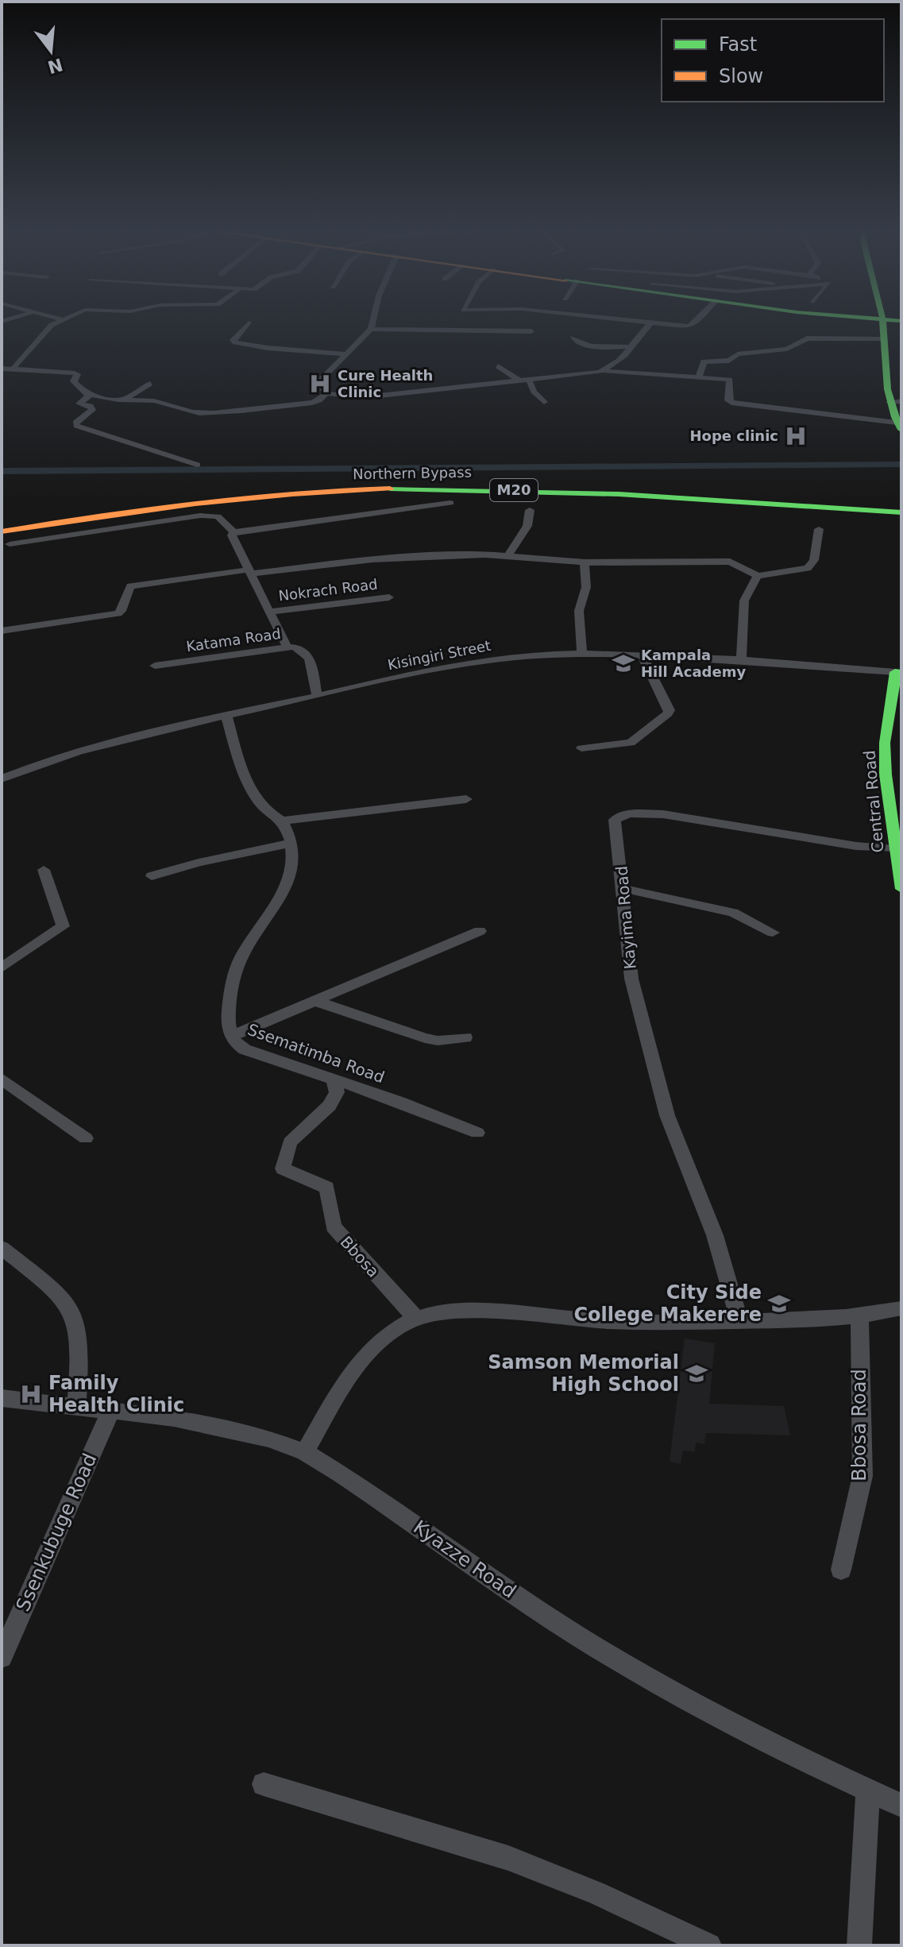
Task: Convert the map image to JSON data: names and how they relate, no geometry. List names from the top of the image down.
{
  "streets": {
    "main road": ["Northern Bypass", "M20", "Central Road"],
    "street": [
      "Nokrach Road",
      "Katama Road",
      "Kisingiri Street",
      "Kayima Road",
      "Ssematimba Road",
      "Bbosa",
      "Bbosa Road",
      "Ssenkubuge Road",
      "Kyazze Road"
    ]
  },
  "crossings": [
    ["Katama Road", "Kisingiri Street"],
    ["Kisingiri Street", "Central Road"],
    ["Central Road", "Kayima Road"],
    ["Ssematimba Road", "Bbosa"],
    ["Ssenkubuge Road", "Kyazze Road"]
  ],
  "places": {
    "hospital": ["Cure Health Clinic", "Hope clinic", "Family Health Clinic"],
    "school or university": ["Kampala Hill Academy", "City Side College Makerere", "Samson Memorial High School"]
  },
  "legend": ["Fast", "Slow"],
  "north": "bottom"
}
